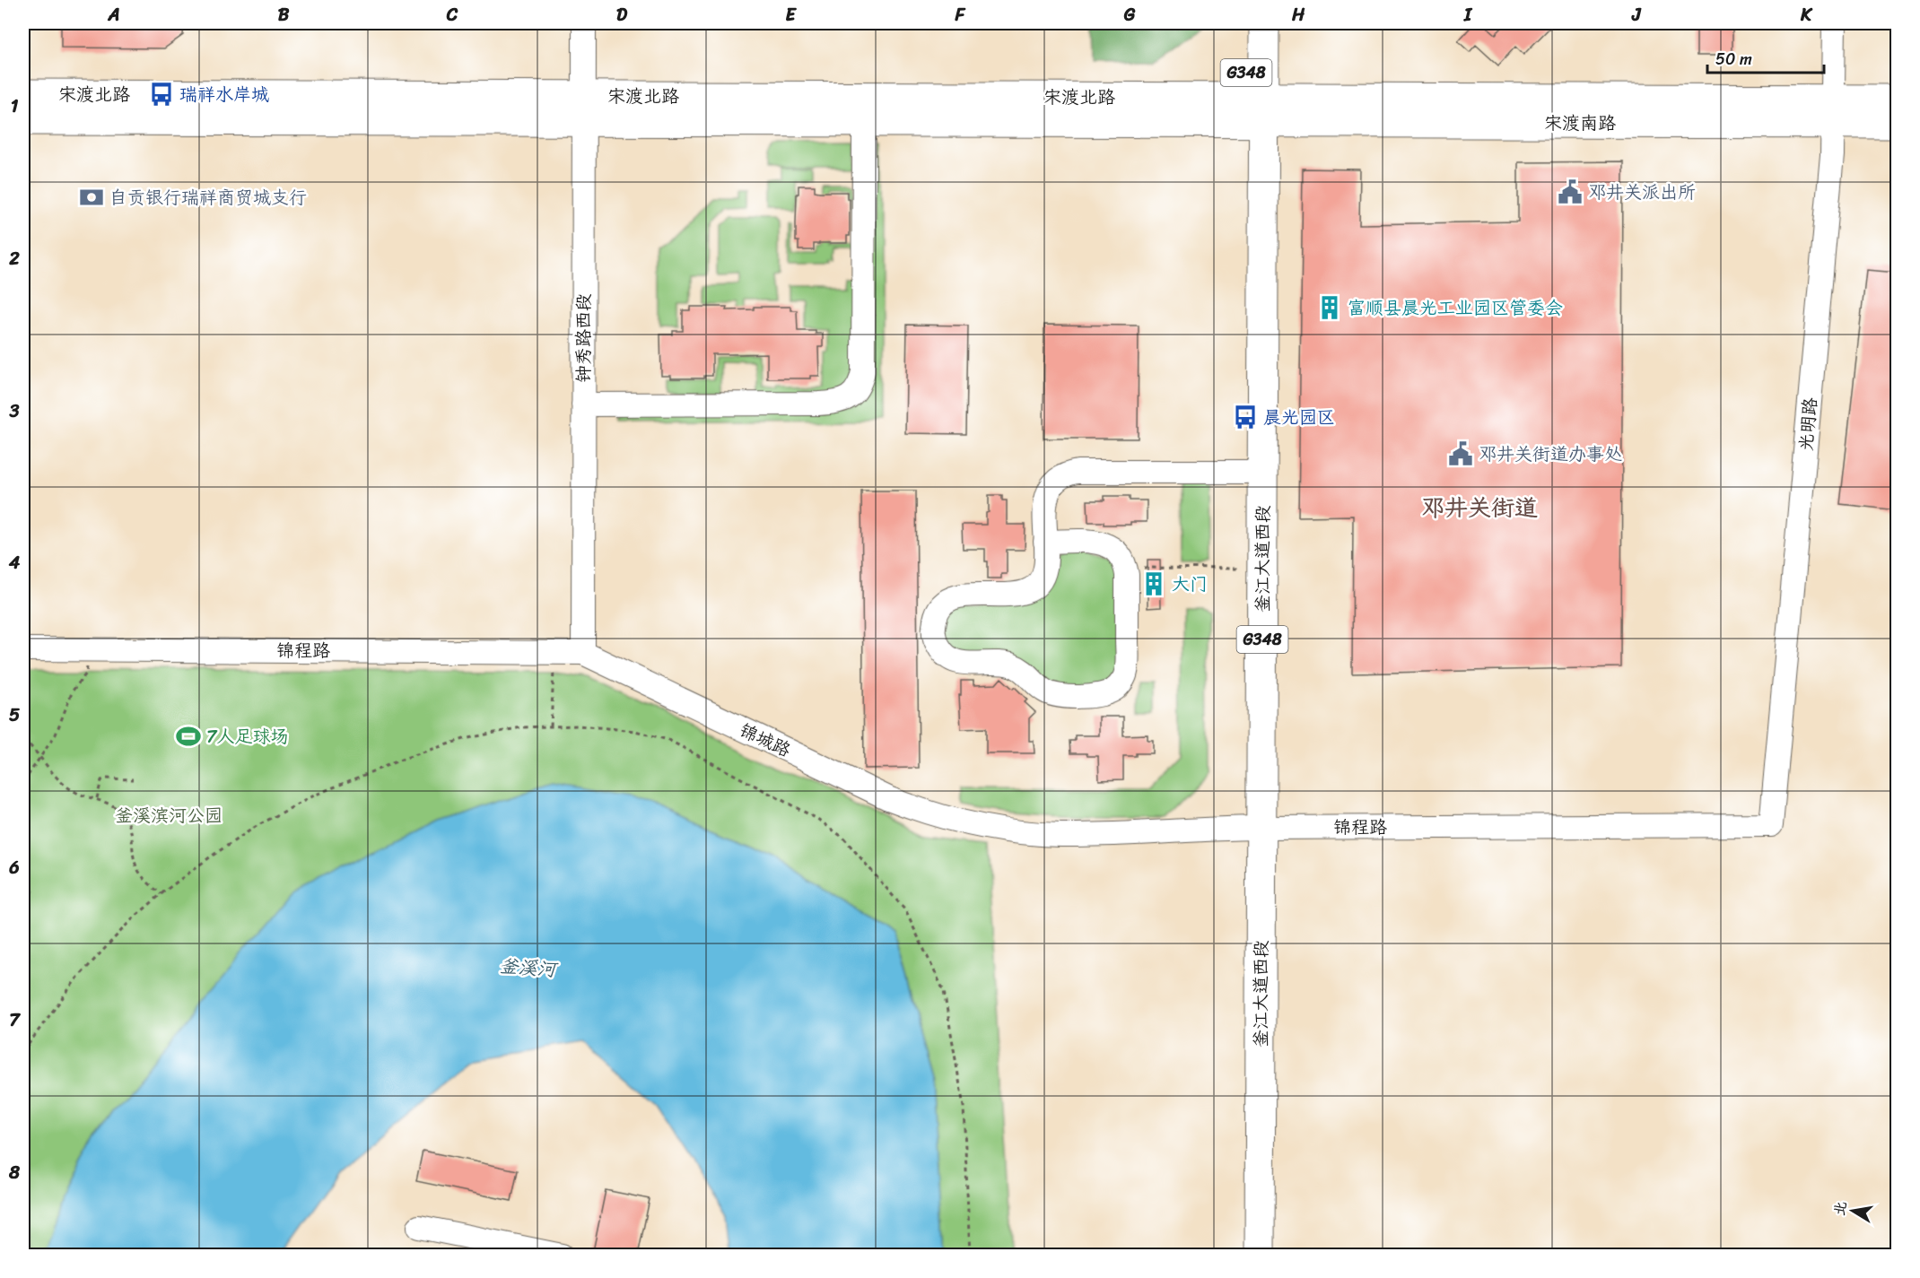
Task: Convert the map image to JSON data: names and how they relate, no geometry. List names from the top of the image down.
{
  "streets": {
    "main road": [
      "G348",
      "宋渡北路",
      "宋渡南路",
      "釜江大道西段"
    ],
    "street": [
      "钟秀路西段",
      "光明路",
      "锦程路",
      "锦城路"
    ]
  },
  "crossings": [
    ["宋渡北路", "宋渡南路"],
    ["宋渡北路", "钟秀路西段"],
    ["宋渡北路", "釜江大道西段"],
    ["宋渡南路", "光明路"],
    ["宋渡南路", "釜江大道西段"],
    ["钟秀路西段", "锦程路"],
    ["钟秀路西段", "锦城路"],
    ["光明路", "锦程路"],
    ["釜江大道西段", "锦程路"],
    ["锦程路", "锦城路"]
  ],
  "districts": ["邓井关街道"],
  "water": ["釜溪河"],
  "parks": ["釜溪滨河公园"],
  "places": {
    "bus stop": ["瑞祥水岸城", "晨光园区"],
    "public building": ["邓井关派出所", "邓井关街道办事处"],
    "bank": ["自贡银行瑞祥商贸城支行"],
    "building": ["富顺县晨光工业园区管委会", "大门"],
    "sports": ["7人足球场"]
  },
  "scale_bar": "50 m",
  "north": "left",
  "grid": {
    "columns": [
      "A",
      "B",
      "C",
      "D",
      "E",
      "F",
      "G",
      "H",
      "I",
      "J",
      "K"
    ],
    "rows": [
      "1",
      "2",
      "3",
      "4",
      "5",
      "6",
      "7",
      "8"
    ]
  }
}
